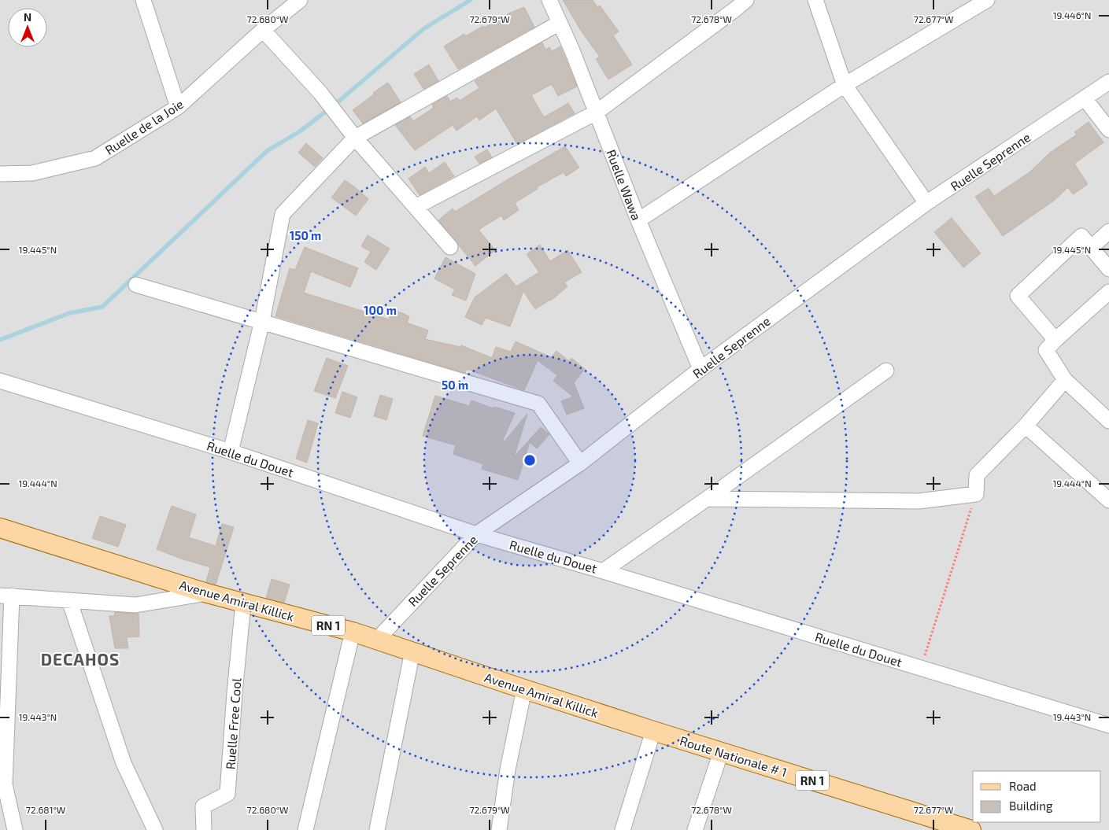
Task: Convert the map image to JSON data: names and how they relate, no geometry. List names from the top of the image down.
{
  "streets": {
    "main road": ["Avenue Amiral Killick", "RN 1", "Route Nationale # 1"],
    "street": [
      "Ruelle de la Joie",
      "Ruelle Seprenne",
      "Ruelle Wawa",
      "Ruelle du Douet",
      "Ruelle Free Cool"
    ]
  },
  "crossings": [
    ["Ruelle Seprenne", "Ruelle Wawa"],
    ["Ruelle Seprenne", "Ruelle du Douet"],
    ["Ruelle Seprenne", "Avenue Amiral Killick"],
    ["Avenue Amiral Killick", "Ruelle Free Cool"],
    ["Avenue Amiral Killick", "Route Nationale # 1"]
  ],
  "districts": ["DECAHOS"],
  "legend": ["Road", "Building"],
  "north": "top",
  "coordinates": [
    "19.446°N",
    "72.680°W",
    "72.679°W",
    "72.678°W",
    "72.677°W",
    "19.445°N",
    "19.444°N",
    "19.443°N",
    "72.681°W"
  ],
  "rings": ["150 m", "100 m", "50 m"]
}
